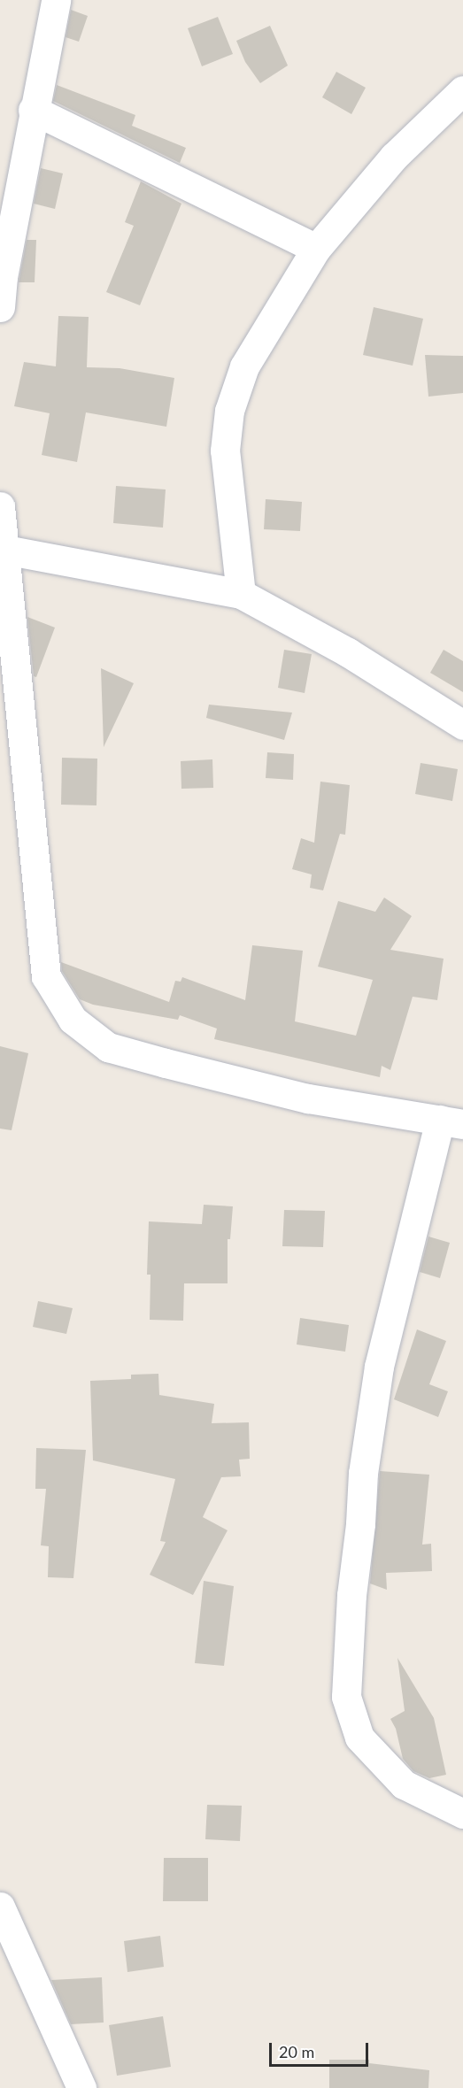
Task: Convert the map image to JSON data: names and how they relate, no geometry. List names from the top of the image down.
{
  "scale_bar": "20 m"
}
